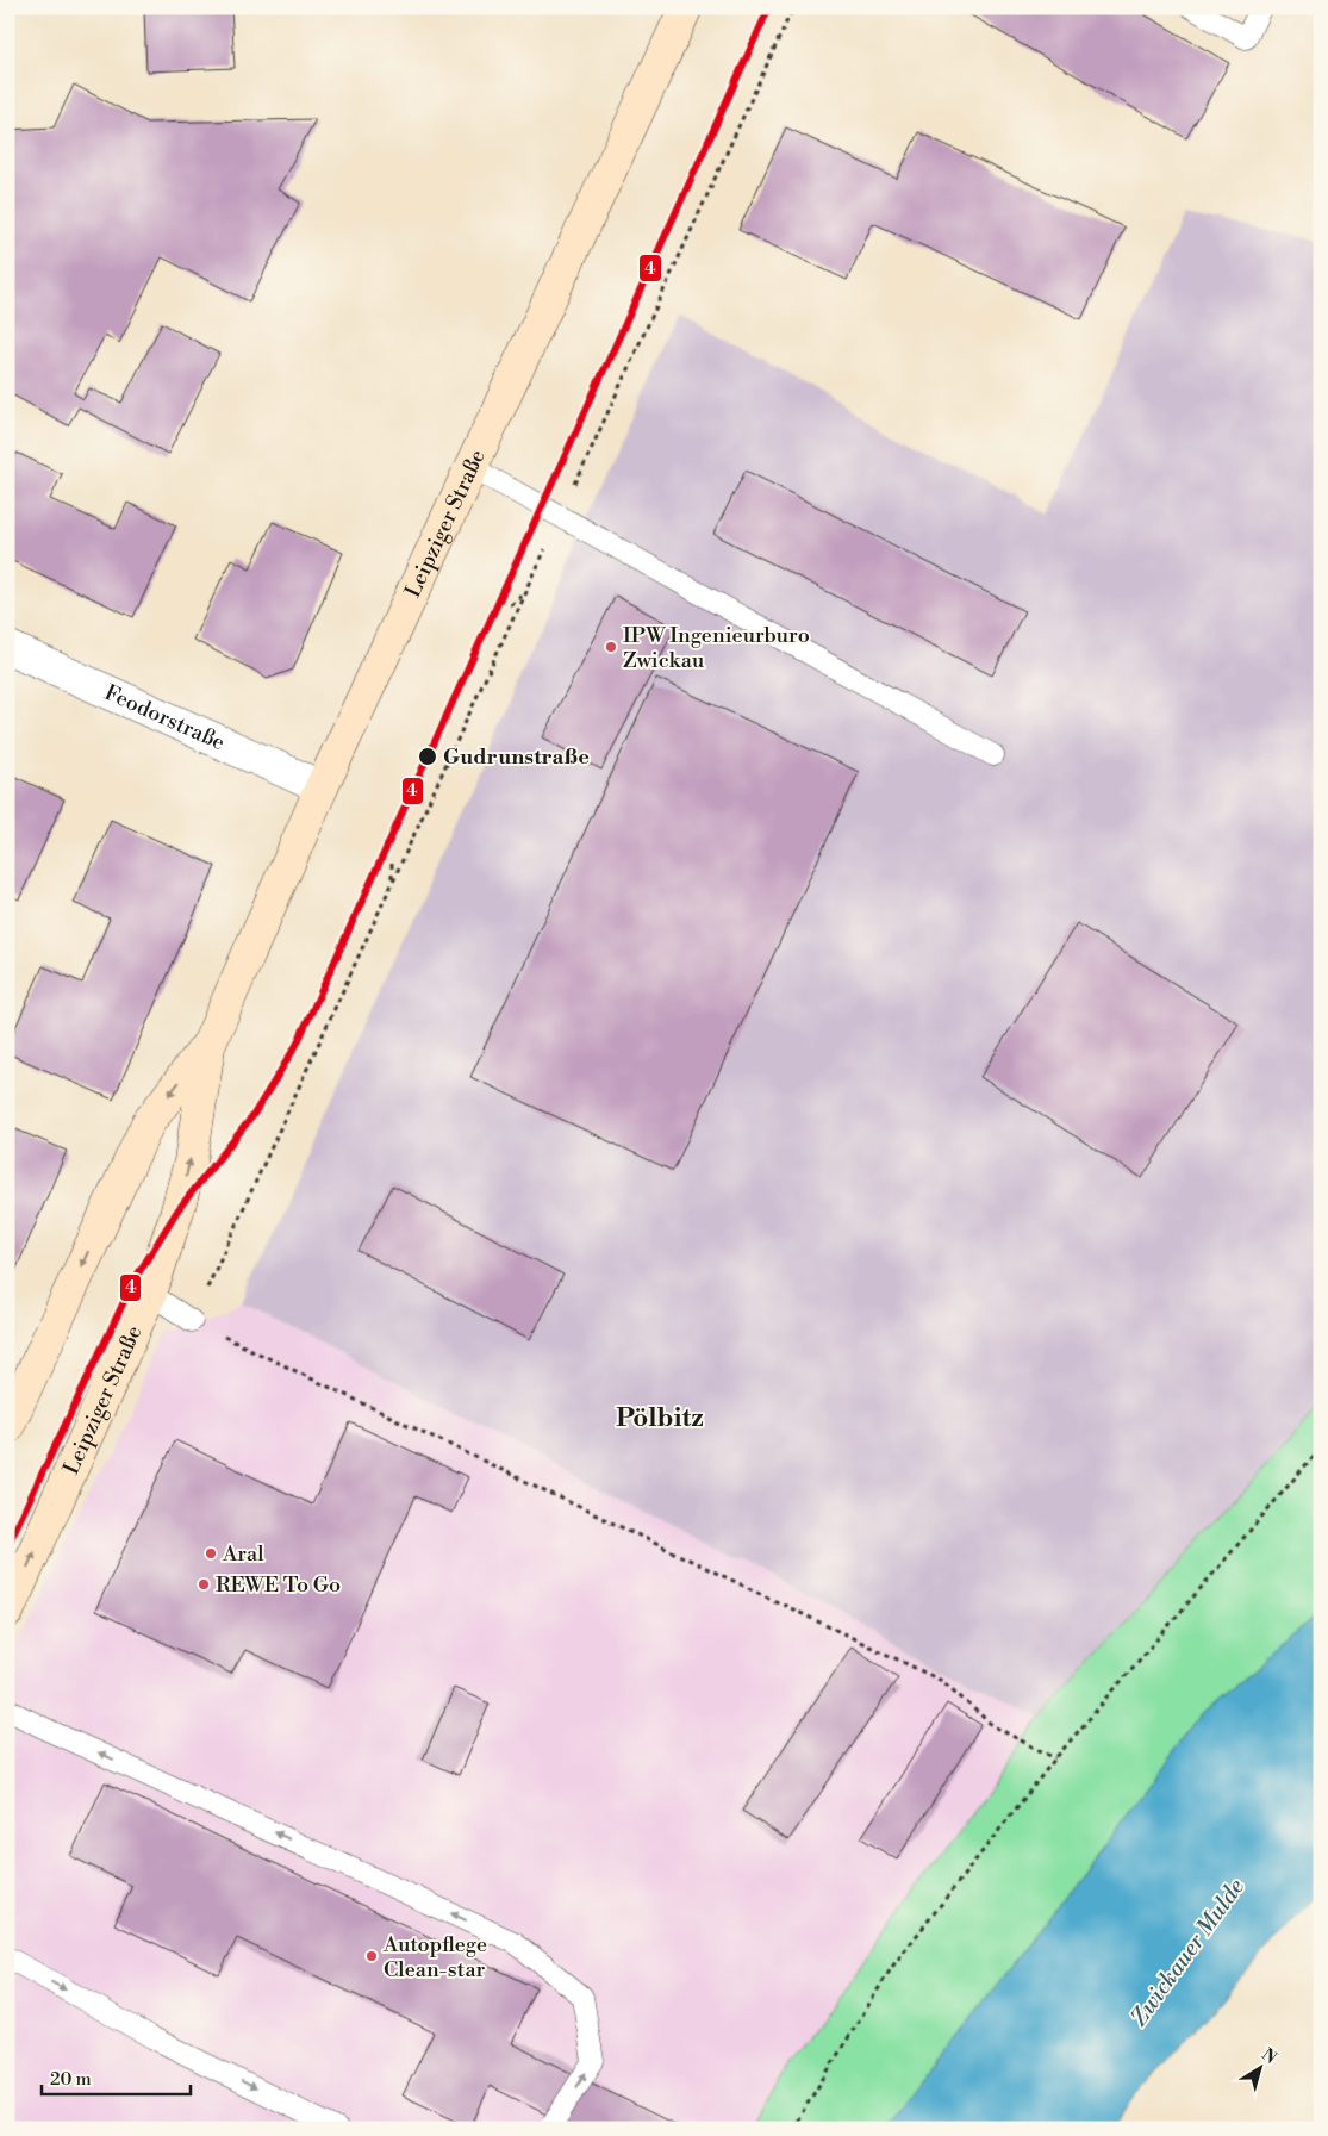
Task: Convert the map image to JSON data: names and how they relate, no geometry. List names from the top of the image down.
{
  "streets": {
    "street": ["Leipziger Straße", "Feodorstraße"]
  },
  "crossings": [
    ["Leipziger Straße", "Feodorstraße"]
  ],
  "districts": ["Pölbitz"],
  "water": ["Zwickauer Mulde"],
  "places": [
    "IPW Ingenieurburo Zwickau",
    "Gudrunstraße",
    "Aral",
    "REWE To Go",
    "Autopflege Clean-star"
  ],
  "lines": ["transit line 4"],
  "scale_bar": "20 m",
  "north": "top right"
}
